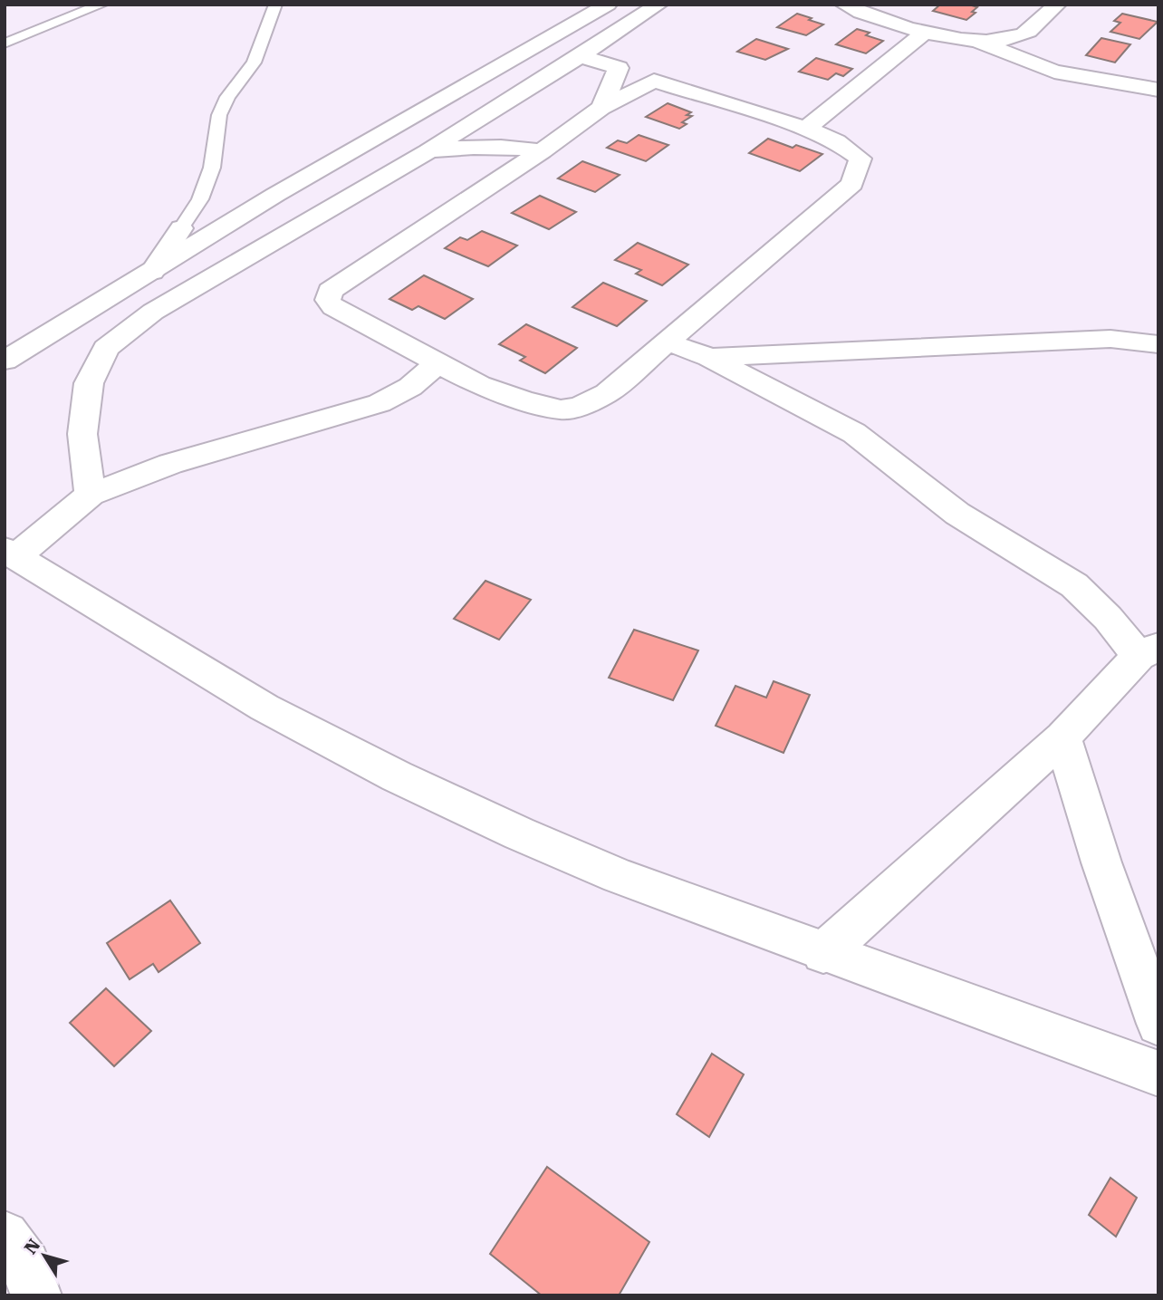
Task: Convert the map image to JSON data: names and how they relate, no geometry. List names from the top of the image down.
{
  "north": "top left"
}
